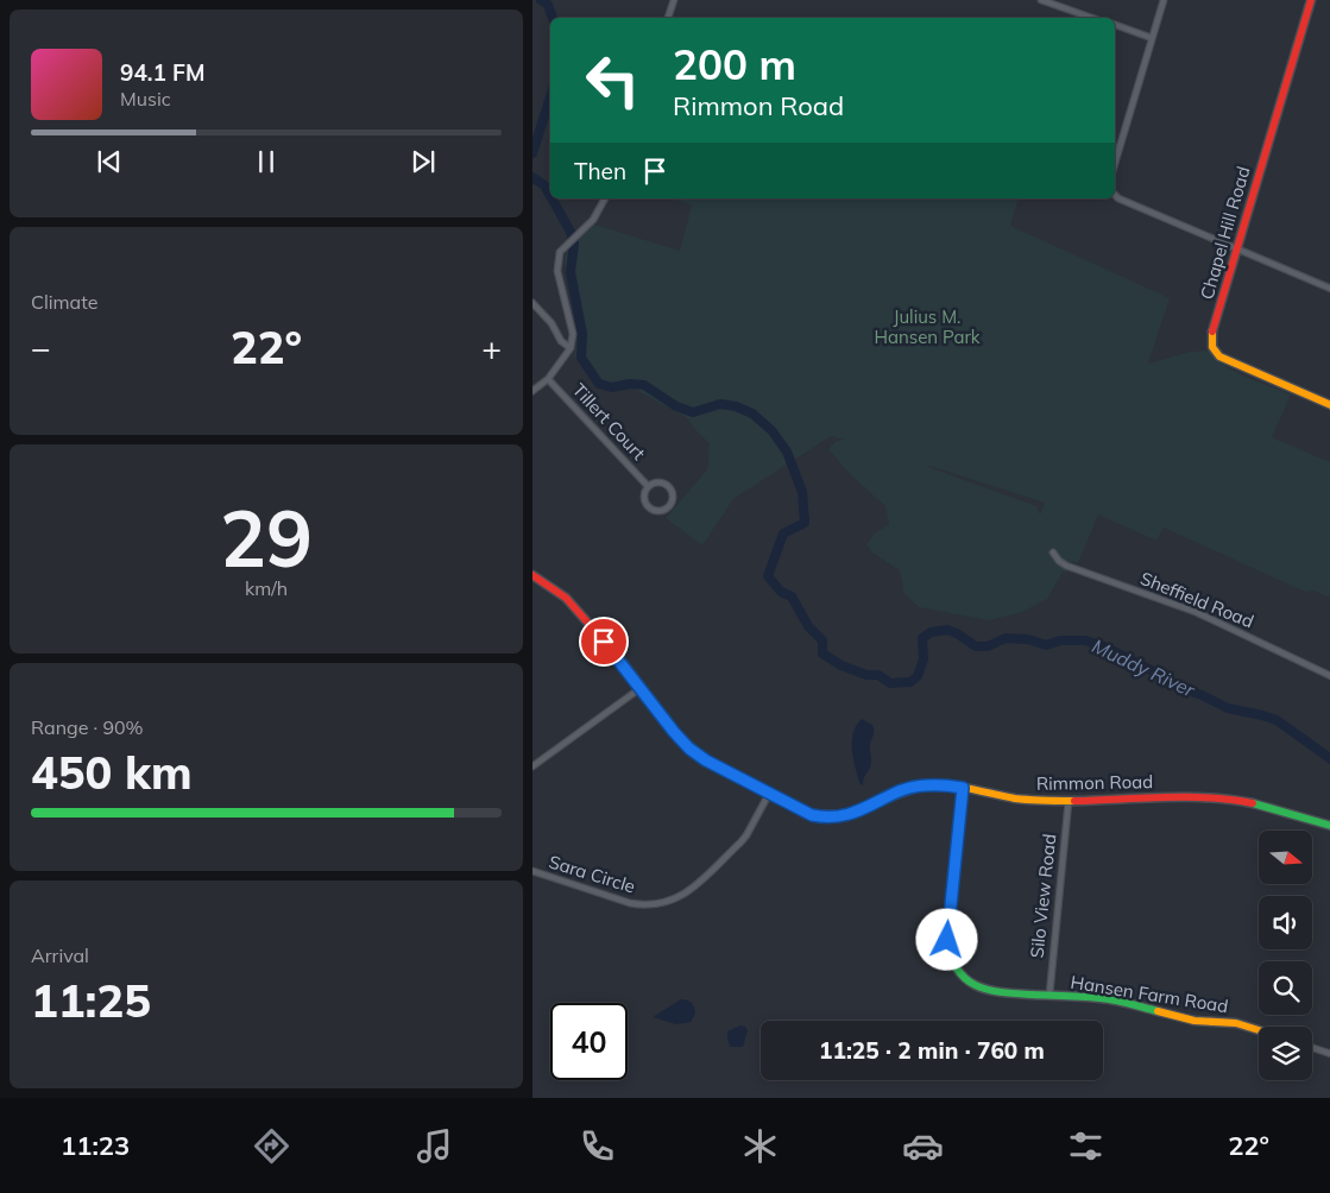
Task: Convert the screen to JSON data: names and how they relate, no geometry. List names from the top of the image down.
{
  "streets": {
    "street": [
      "Chapel Hill Road",
      "Tillert Court",
      "Sheffield Road",
      "Rimmon Road",
      "Sara Circle",
      "Silo View Road",
      "Hansen Farm Road"
    ]
  },
  "crossings": [
    ["Rimmon Road", "Sara Circle"],
    ["Rimmon Road", "Silo View Road"],
    ["Rimmon Road", "Hansen Farm Road"],
    ["Silo View Road", "Hansen Farm Road"]
  ],
  "water": ["Muddy River"],
  "parks": ["Julius M. Hansen Park"],
  "north": "right",
  "page": {
    "turn": ["200 m", "Rimmon Road"],
    "song": ["94.1 FM", "Music"],
    "then": "Then",
    "tile": [
      "Climate",
      ["29", "km/h"],
      ["Range · 90%", "450 km"],
      ["Arrival", "11:25"]
    ],
    "heat": ["−", "22°", "+"],
    "limit": "40",
    "trip": "11:25 · 2 min · 760 m",
    "tabs": ["11:23", "22°"]
  }
}
